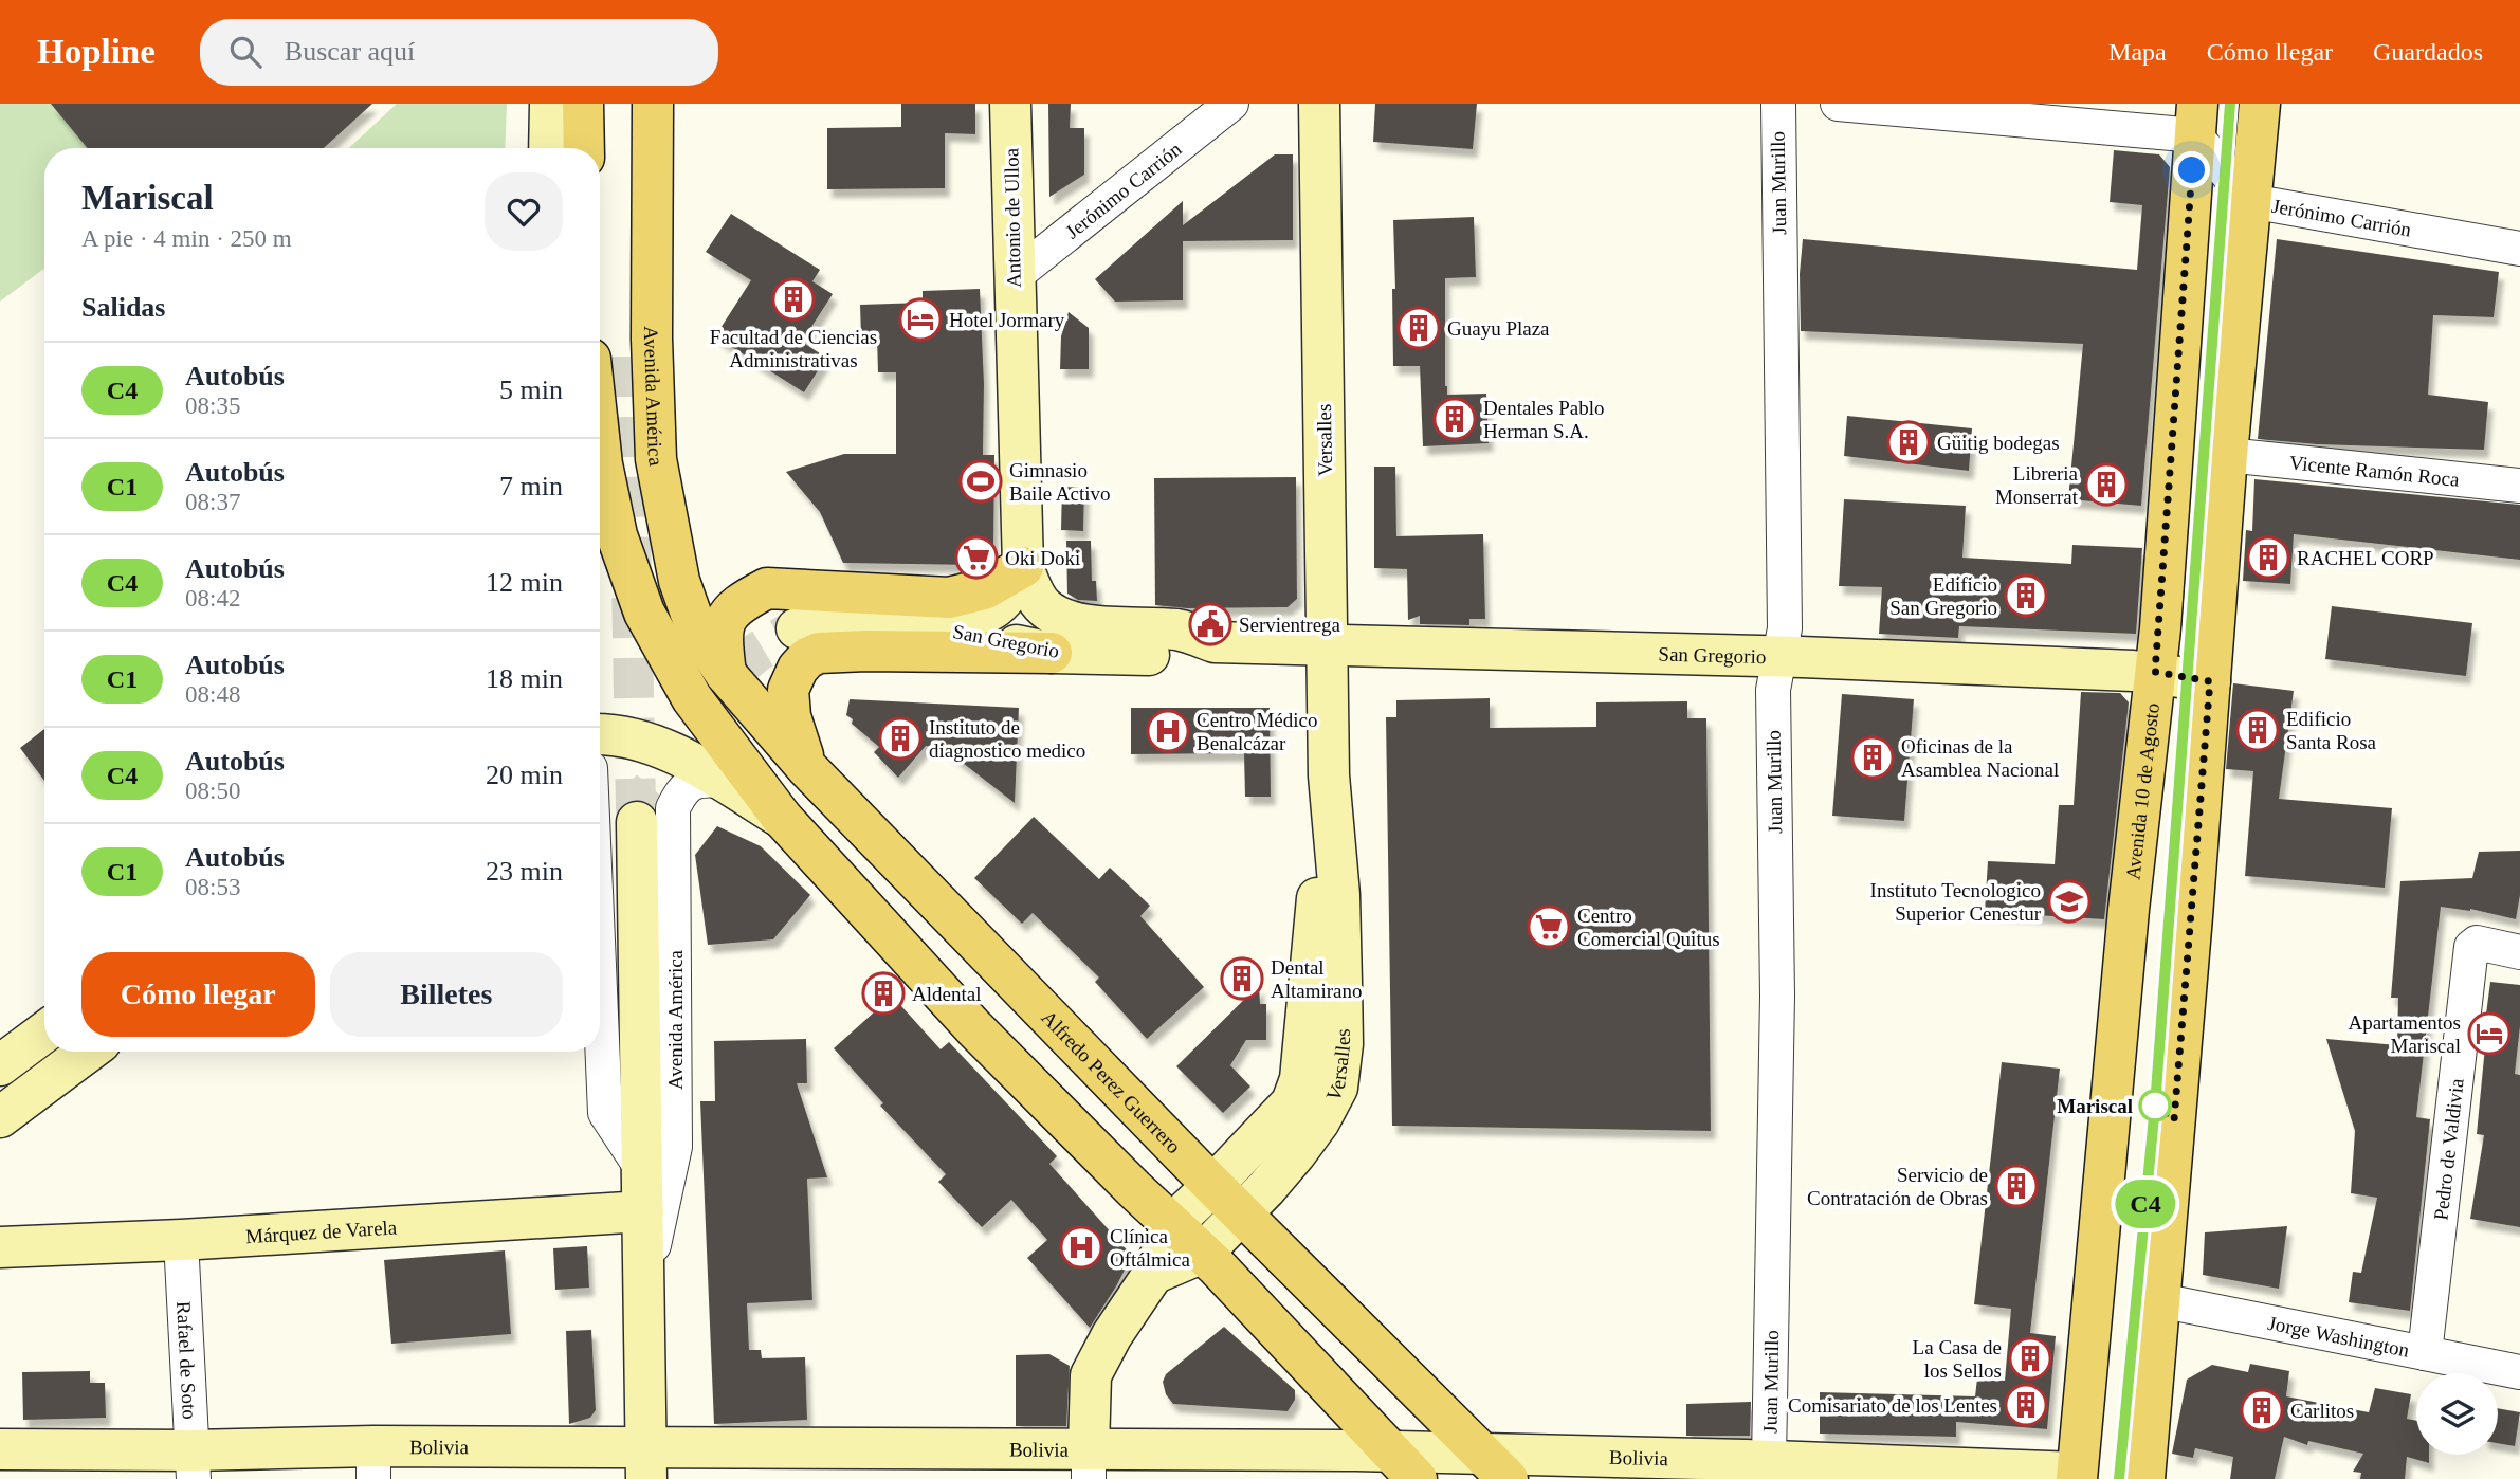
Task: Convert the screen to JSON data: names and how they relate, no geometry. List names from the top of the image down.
{
  "streets": {
    "main road": ["Avenida América", "Avenida 10 de Agosto", "Alfredo Perez Guerrero"],
    "street": [
      "Juan Murillo",
      "Jerónimo Carrión",
      "Antonio de Ulloa",
      "Versalles",
      "Vicente Ramón Roca",
      "San Gregorio",
      "Pedro de Valdivia",
      "Márquez de Varela",
      "Jorge Washington",
      "Rafael de Soto",
      "Bolivia"
    ]
  },
  "crossings": [
    ["Juan Murillo", "San Gregorio"],
    ["Juan Murillo", "Bolivia"],
    ["Jerónimo Carrión", "Antonio de Ulloa"],
    ["Jerónimo Carrión", "Avenida 10 de Agosto"],
    ["Antonio de Ulloa", "San Gregorio"],
    ["Avenida América", "Alfredo Perez Guerrero"],
    ["Avenida América", "Márquez de Varela"],
    ["Avenida América", "Bolivia"],
    ["Versalles", "San Gregorio"],
    ["Versalles", "Alfredo Perez Guerrero"],
    ["Versalles", "Bolivia"],
    ["San Gregorio", "Avenida 10 de Agosto"],
    ["Avenida 10 de Agosto", "Bolivia"],
    ["Alfredo Perez Guerrero", "Bolivia"],
    ["Pedro de Valdivia", "Jorge Washington"],
    ["Márquez de Varela", "Rafael de Soto"],
    ["Rafael de Soto", "Bolivia"]
  ],
  "places": {
    "building": [
      "Facultad de Ciencias Administrativas",
      "Guayu Plaza",
      "Dentales Pablo Herman S.A.",
      "Güitig bodegas",
      "Libreria Monserrat",
      "RACHEL CORP",
      "Edificio San Gregorio",
      "Edificio Santa Rosa",
      "Instituto de diagnostico medico",
      "Oficinas de la Asamblea Nacional",
      "Dental Altamirano",
      "Aldental",
      "Servicio de Contratación de Obras",
      "La Casa de los Sellos",
      "Comisariato de los Lentes",
      "Carlitos"
    ],
    "hotel": ["Hotel Jormary", "Apartamentos Mariscal"],
    "sports": ["Gimnasio Baile Activo"],
    "supermarket": ["Oki Doki", "Centro Comercial Quitus"],
    "public building": ["Servientrega"],
    "hospital": ["Centro Médico Benalcázar", "Clínica Oftálmica"],
    "school or university": ["Instituto Tecnologico Superior Cenestur"],
    "other": ["Mariscal"]
  },
  "lines": ["bus line C4"],
  "page": {
    "header": "Hopline",
    "search": "Buscar aquí",
    "nav": ["Mapa", "Cómo llegar", "Guardados"],
    "on_map": "C4",
    "heading": [
      ["Mariscal", "A pie · 4 min · 250 m"],
      "Salidas"
    ],
    "list": [
      {
        "mark": "C4",
        "name": "Autobús",
        "note": "08:35",
        "value": "5 min"
      },
      {
        "mark": "C1",
        "name": "Autobús",
        "note": "08:37",
        "value": "7 min"
      },
      {
        "mark": "C4",
        "name": "Autobús",
        "note": "08:42",
        "value": "12 min"
      },
      {
        "mark": "C1",
        "name": "Autobús",
        "note": "08:48",
        "value": "18 min"
      },
      {
        "mark": "C4",
        "name": "Autobús",
        "note": "08:50",
        "value": "20 min"
      },
      {
        "mark": "C1",
        "name": "Autobús",
        "note": "08:53",
        "value": "23 min"
      }
    ],
    "buttons": ["Cómo llegar", "Billetes"]
  }
}
